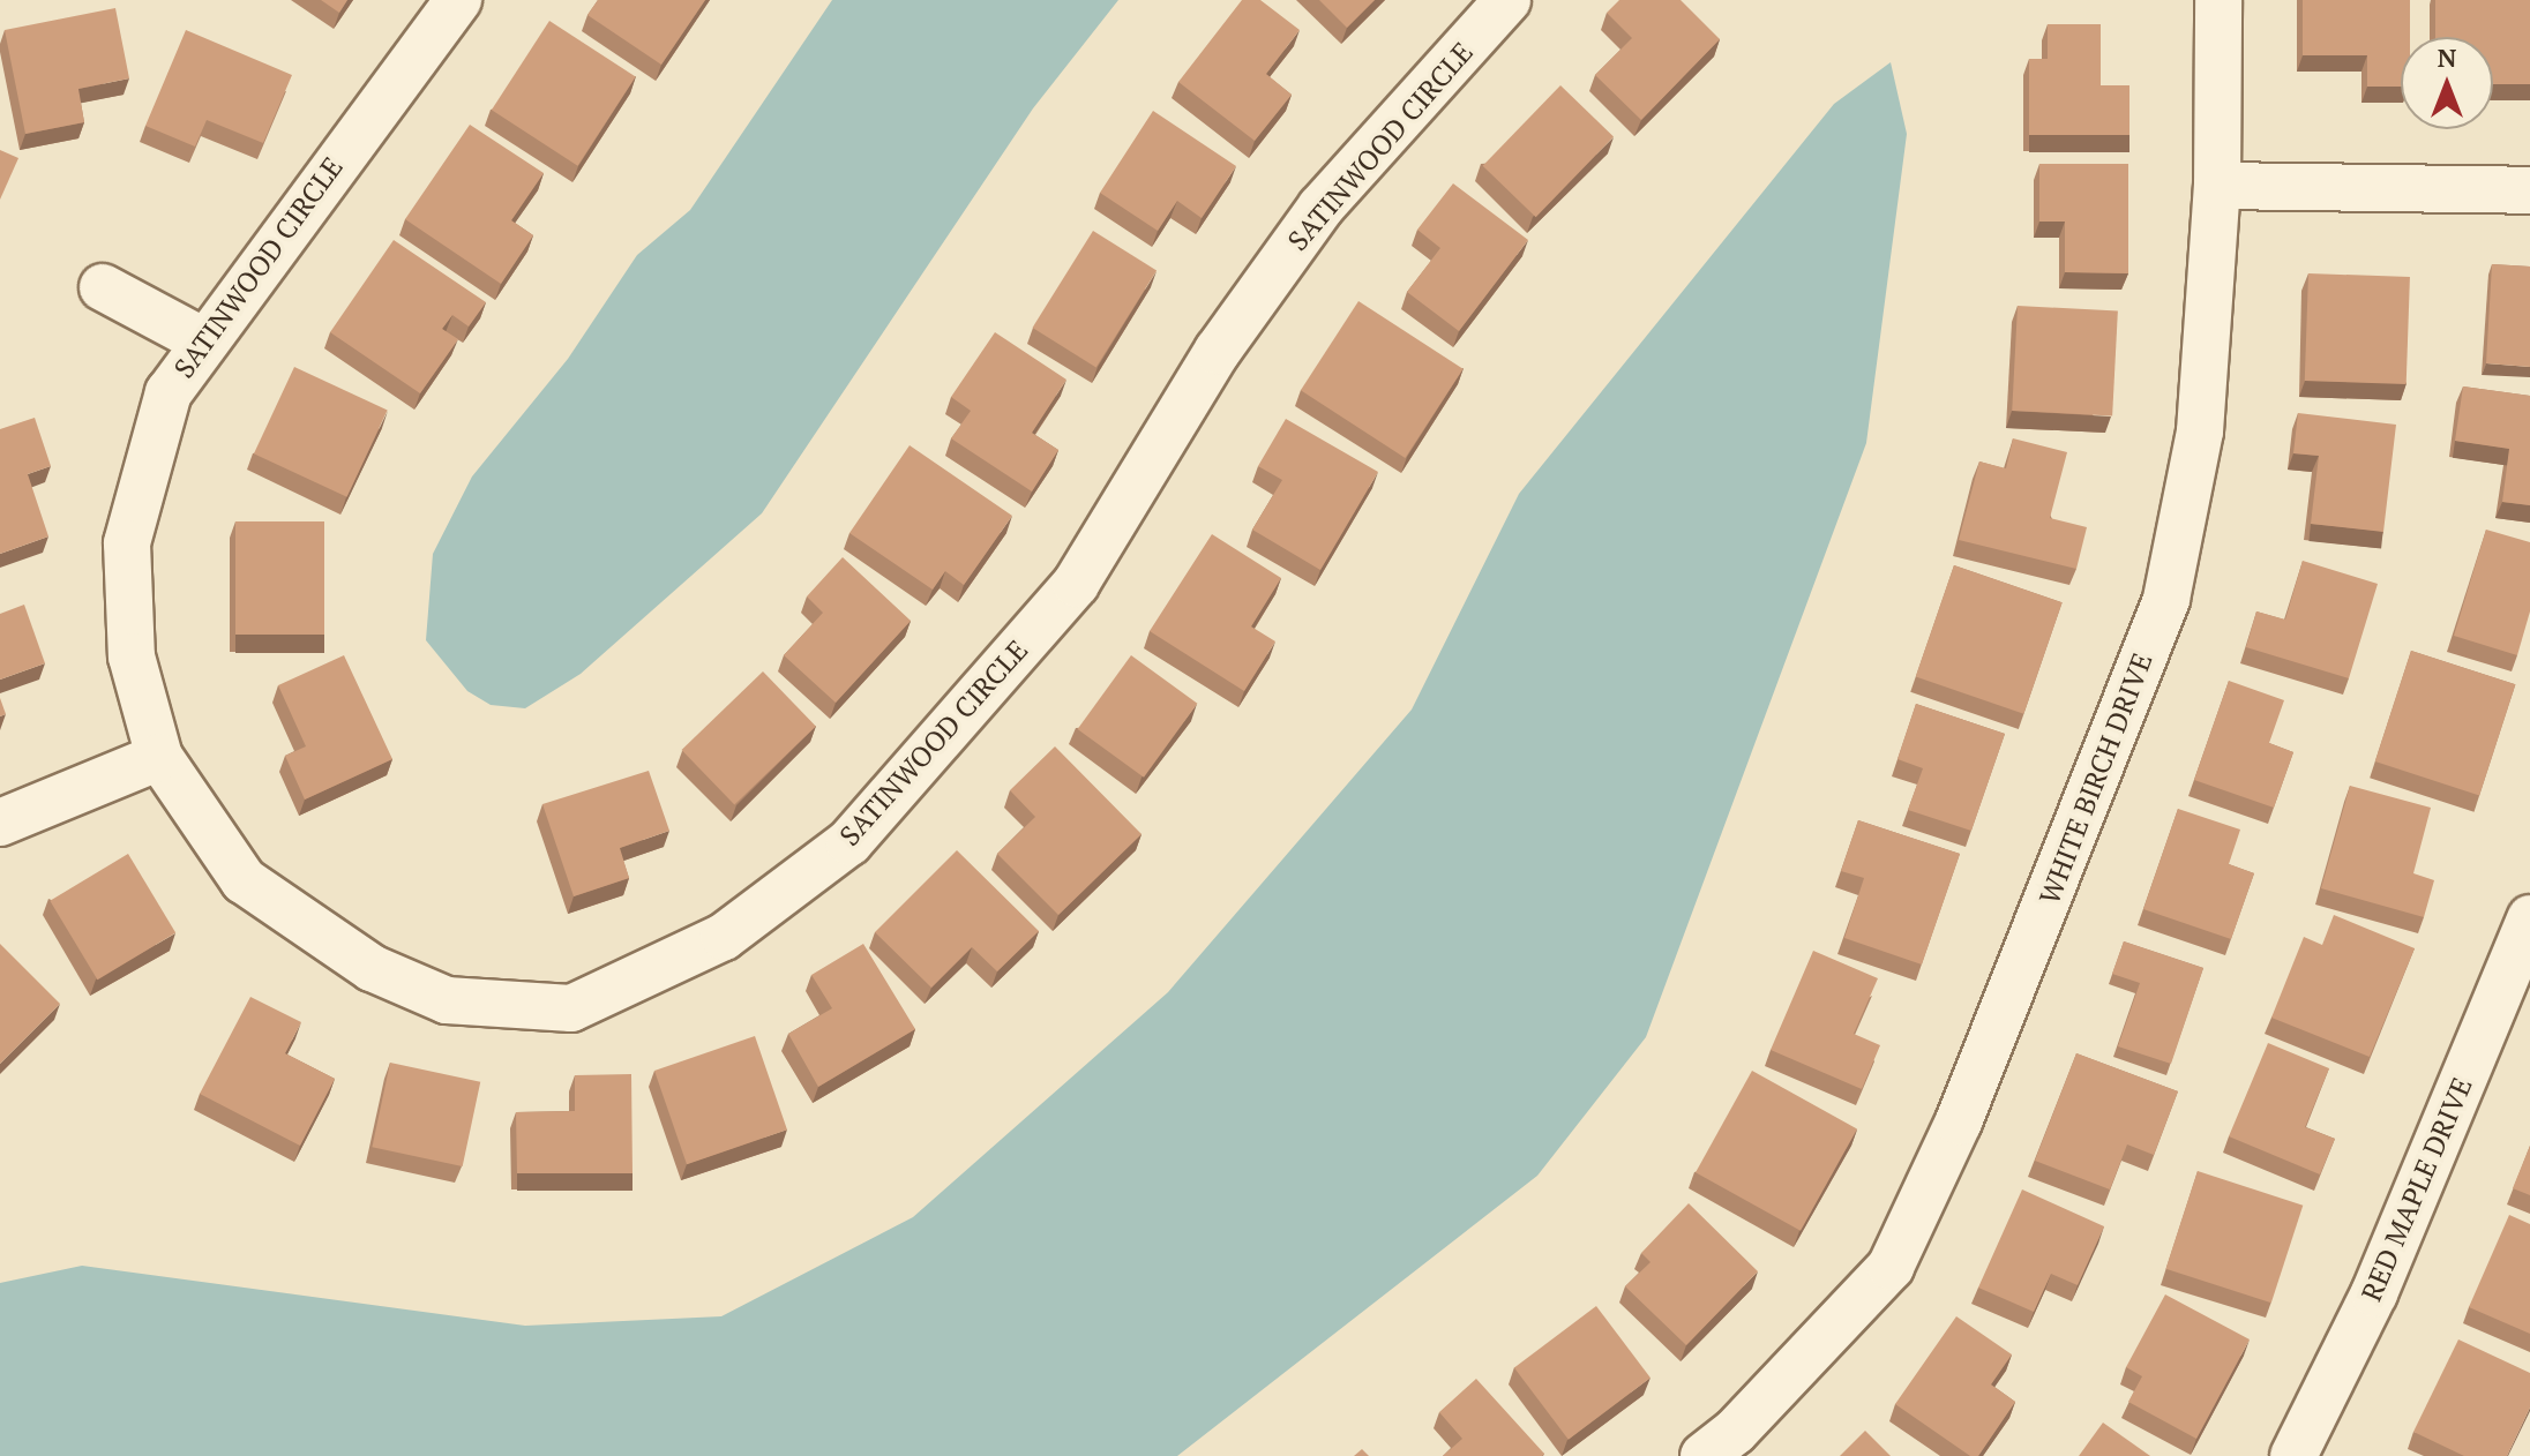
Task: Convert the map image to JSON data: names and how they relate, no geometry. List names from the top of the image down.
{
  "streets": {
    "street": ["SATINWOOD CIRCLE", "WHITE BIRCH DRIVE", "RED MAPLE DRIVE"]
  },
  "north": "top"
}
